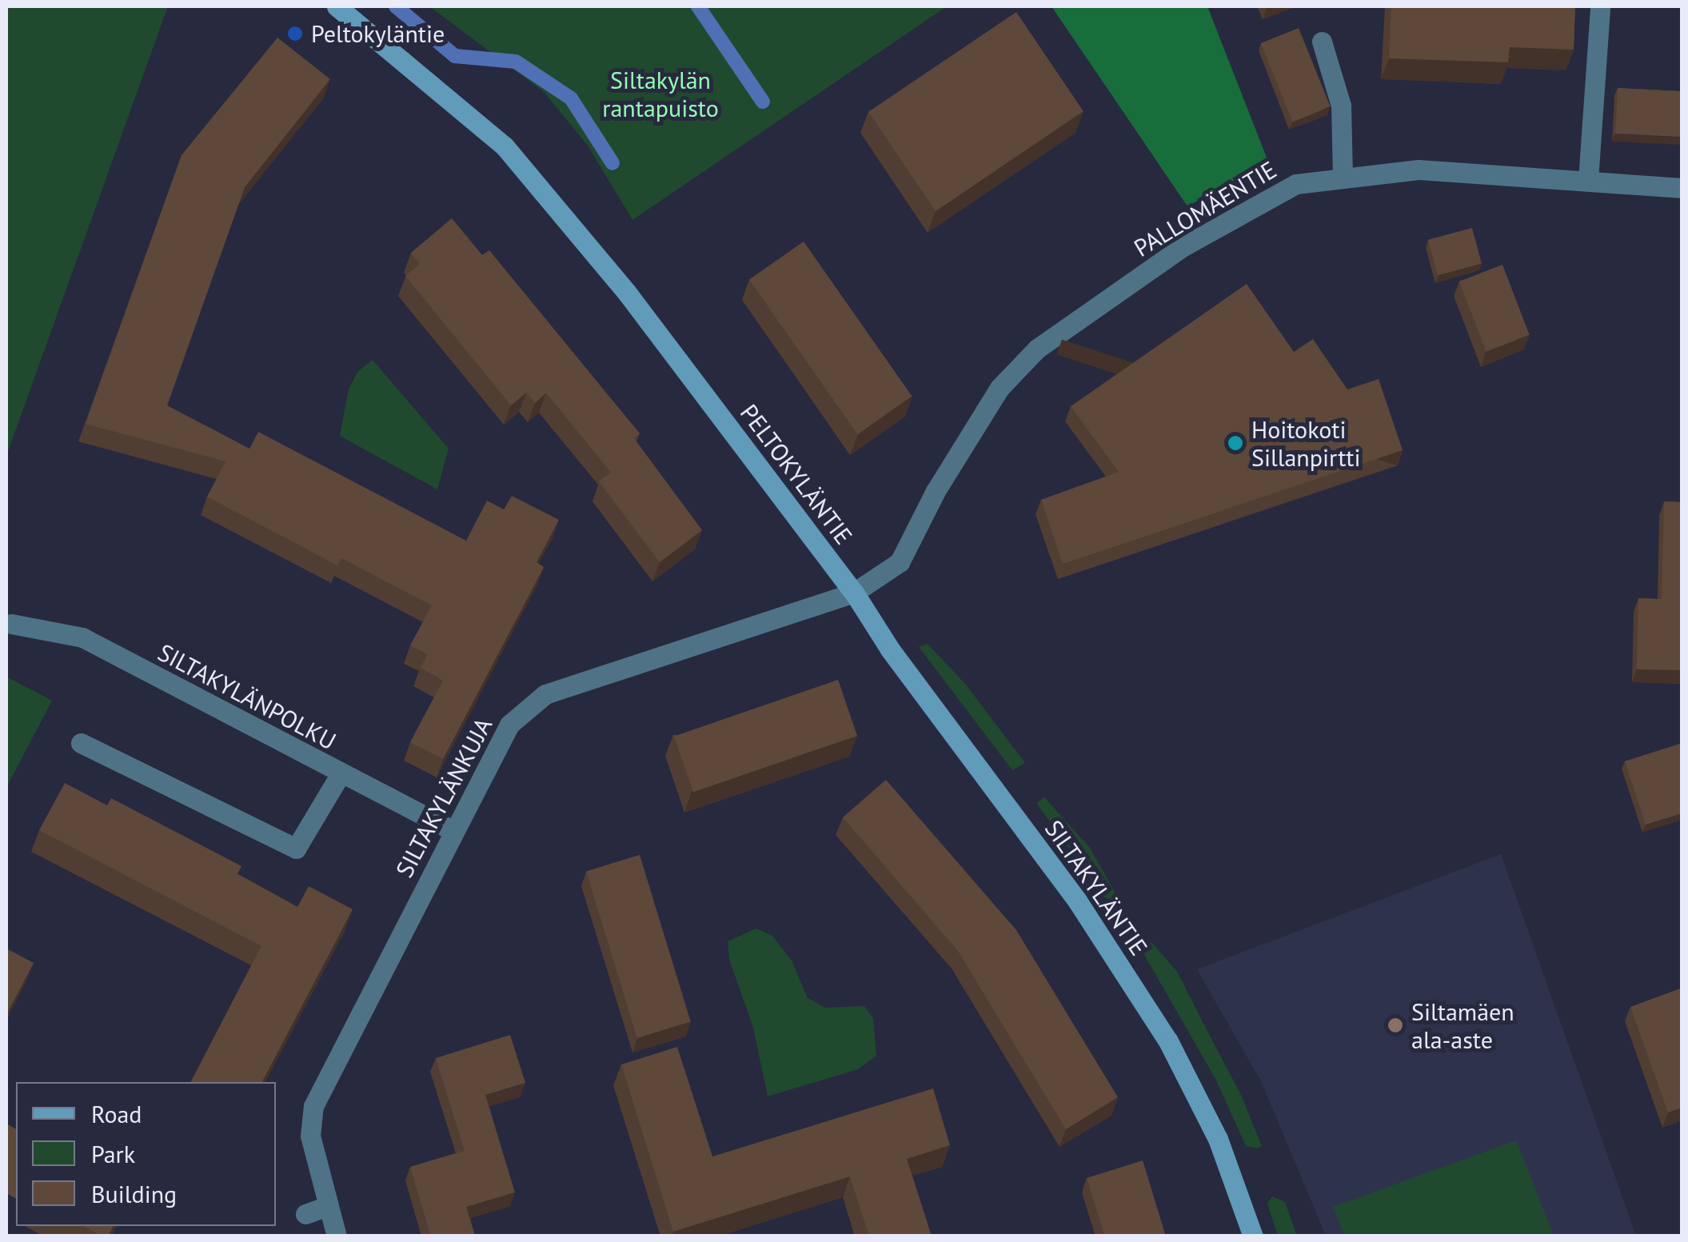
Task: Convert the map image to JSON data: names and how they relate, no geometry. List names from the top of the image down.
{
  "streets": {
    "street": [
      "PALLOMÄENTIE",
      "PELTOKYLÄNTIE",
      "SILTAKYLÄNPOLKU",
      "SILTAKYLÄNKUJA",
      "SILTAKYLÄNTIE"
    ]
  },
  "crossings": [
    ["PALLOMÄENTIE", "PELTOKYLÄNTIE"],
    ["PALLOMÄENTIE", "SILTAKYLÄNKUJA"],
    ["PALLOMÄENTIE", "SILTAKYLÄNTIE"],
    ["PELTOKYLÄNTIE", "SILTAKYLÄNKUJA"],
    ["PELTOKYLÄNTIE", "SILTAKYLÄNTIE"],
    ["SILTAKYLÄNPOLKU", "SILTAKYLÄNKUJA"],
    ["SILTAKYLÄNKUJA", "SILTAKYLÄNTIE"]
  ],
  "parks": ["Siltakylän rantapuisto"],
  "places": ["Peltokyläntie", "Hoitokoti Sillanpirtti", "Siltamäen ala-aste"],
  "legend": ["Road", "Park", "Building"]
}
